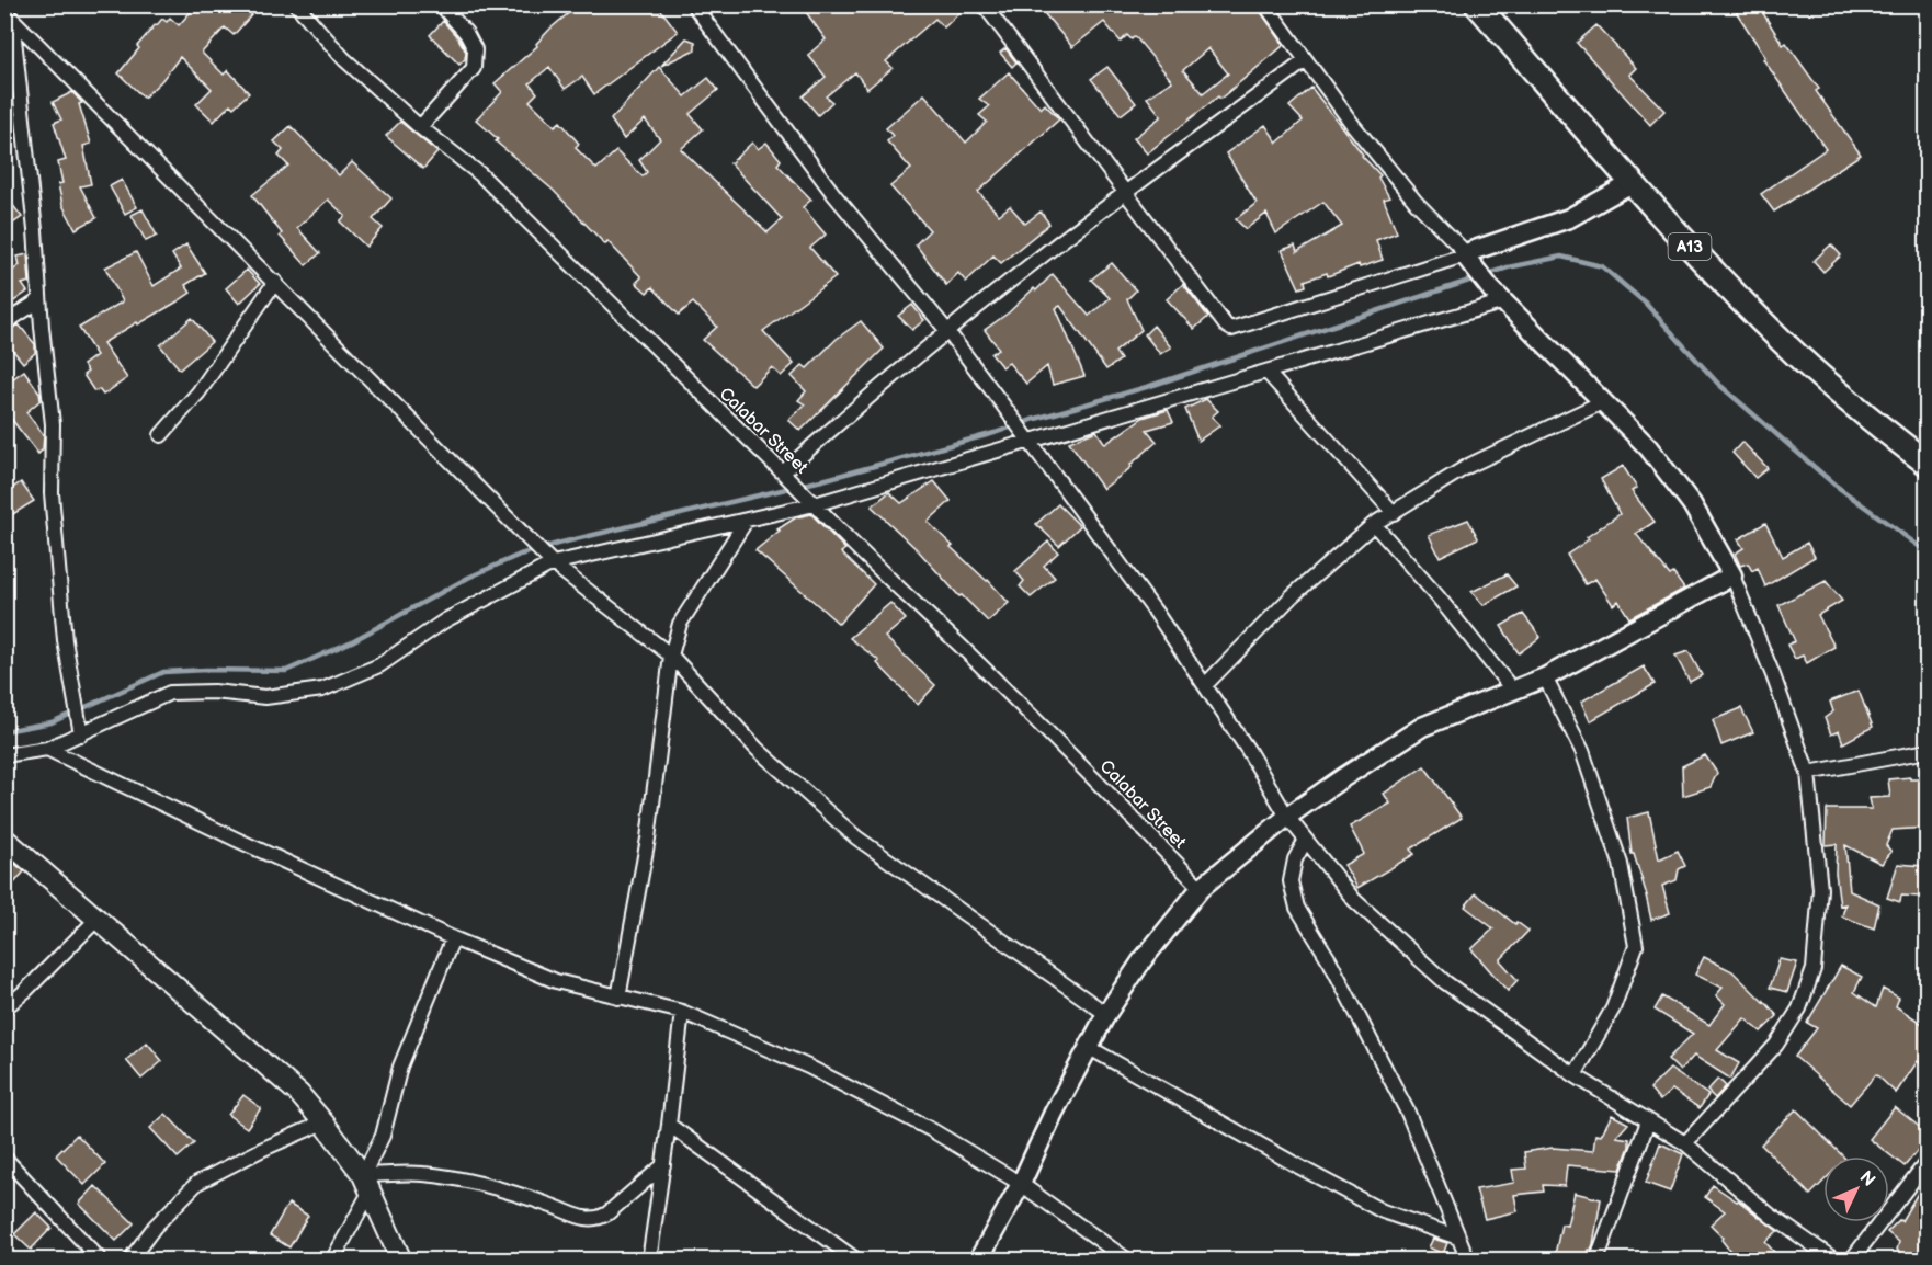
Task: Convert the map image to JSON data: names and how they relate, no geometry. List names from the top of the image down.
{
  "streets": {
    "highway": ["A13"],
    "street": ["Calabar Street"]
  },
  "north": "top right"
}
